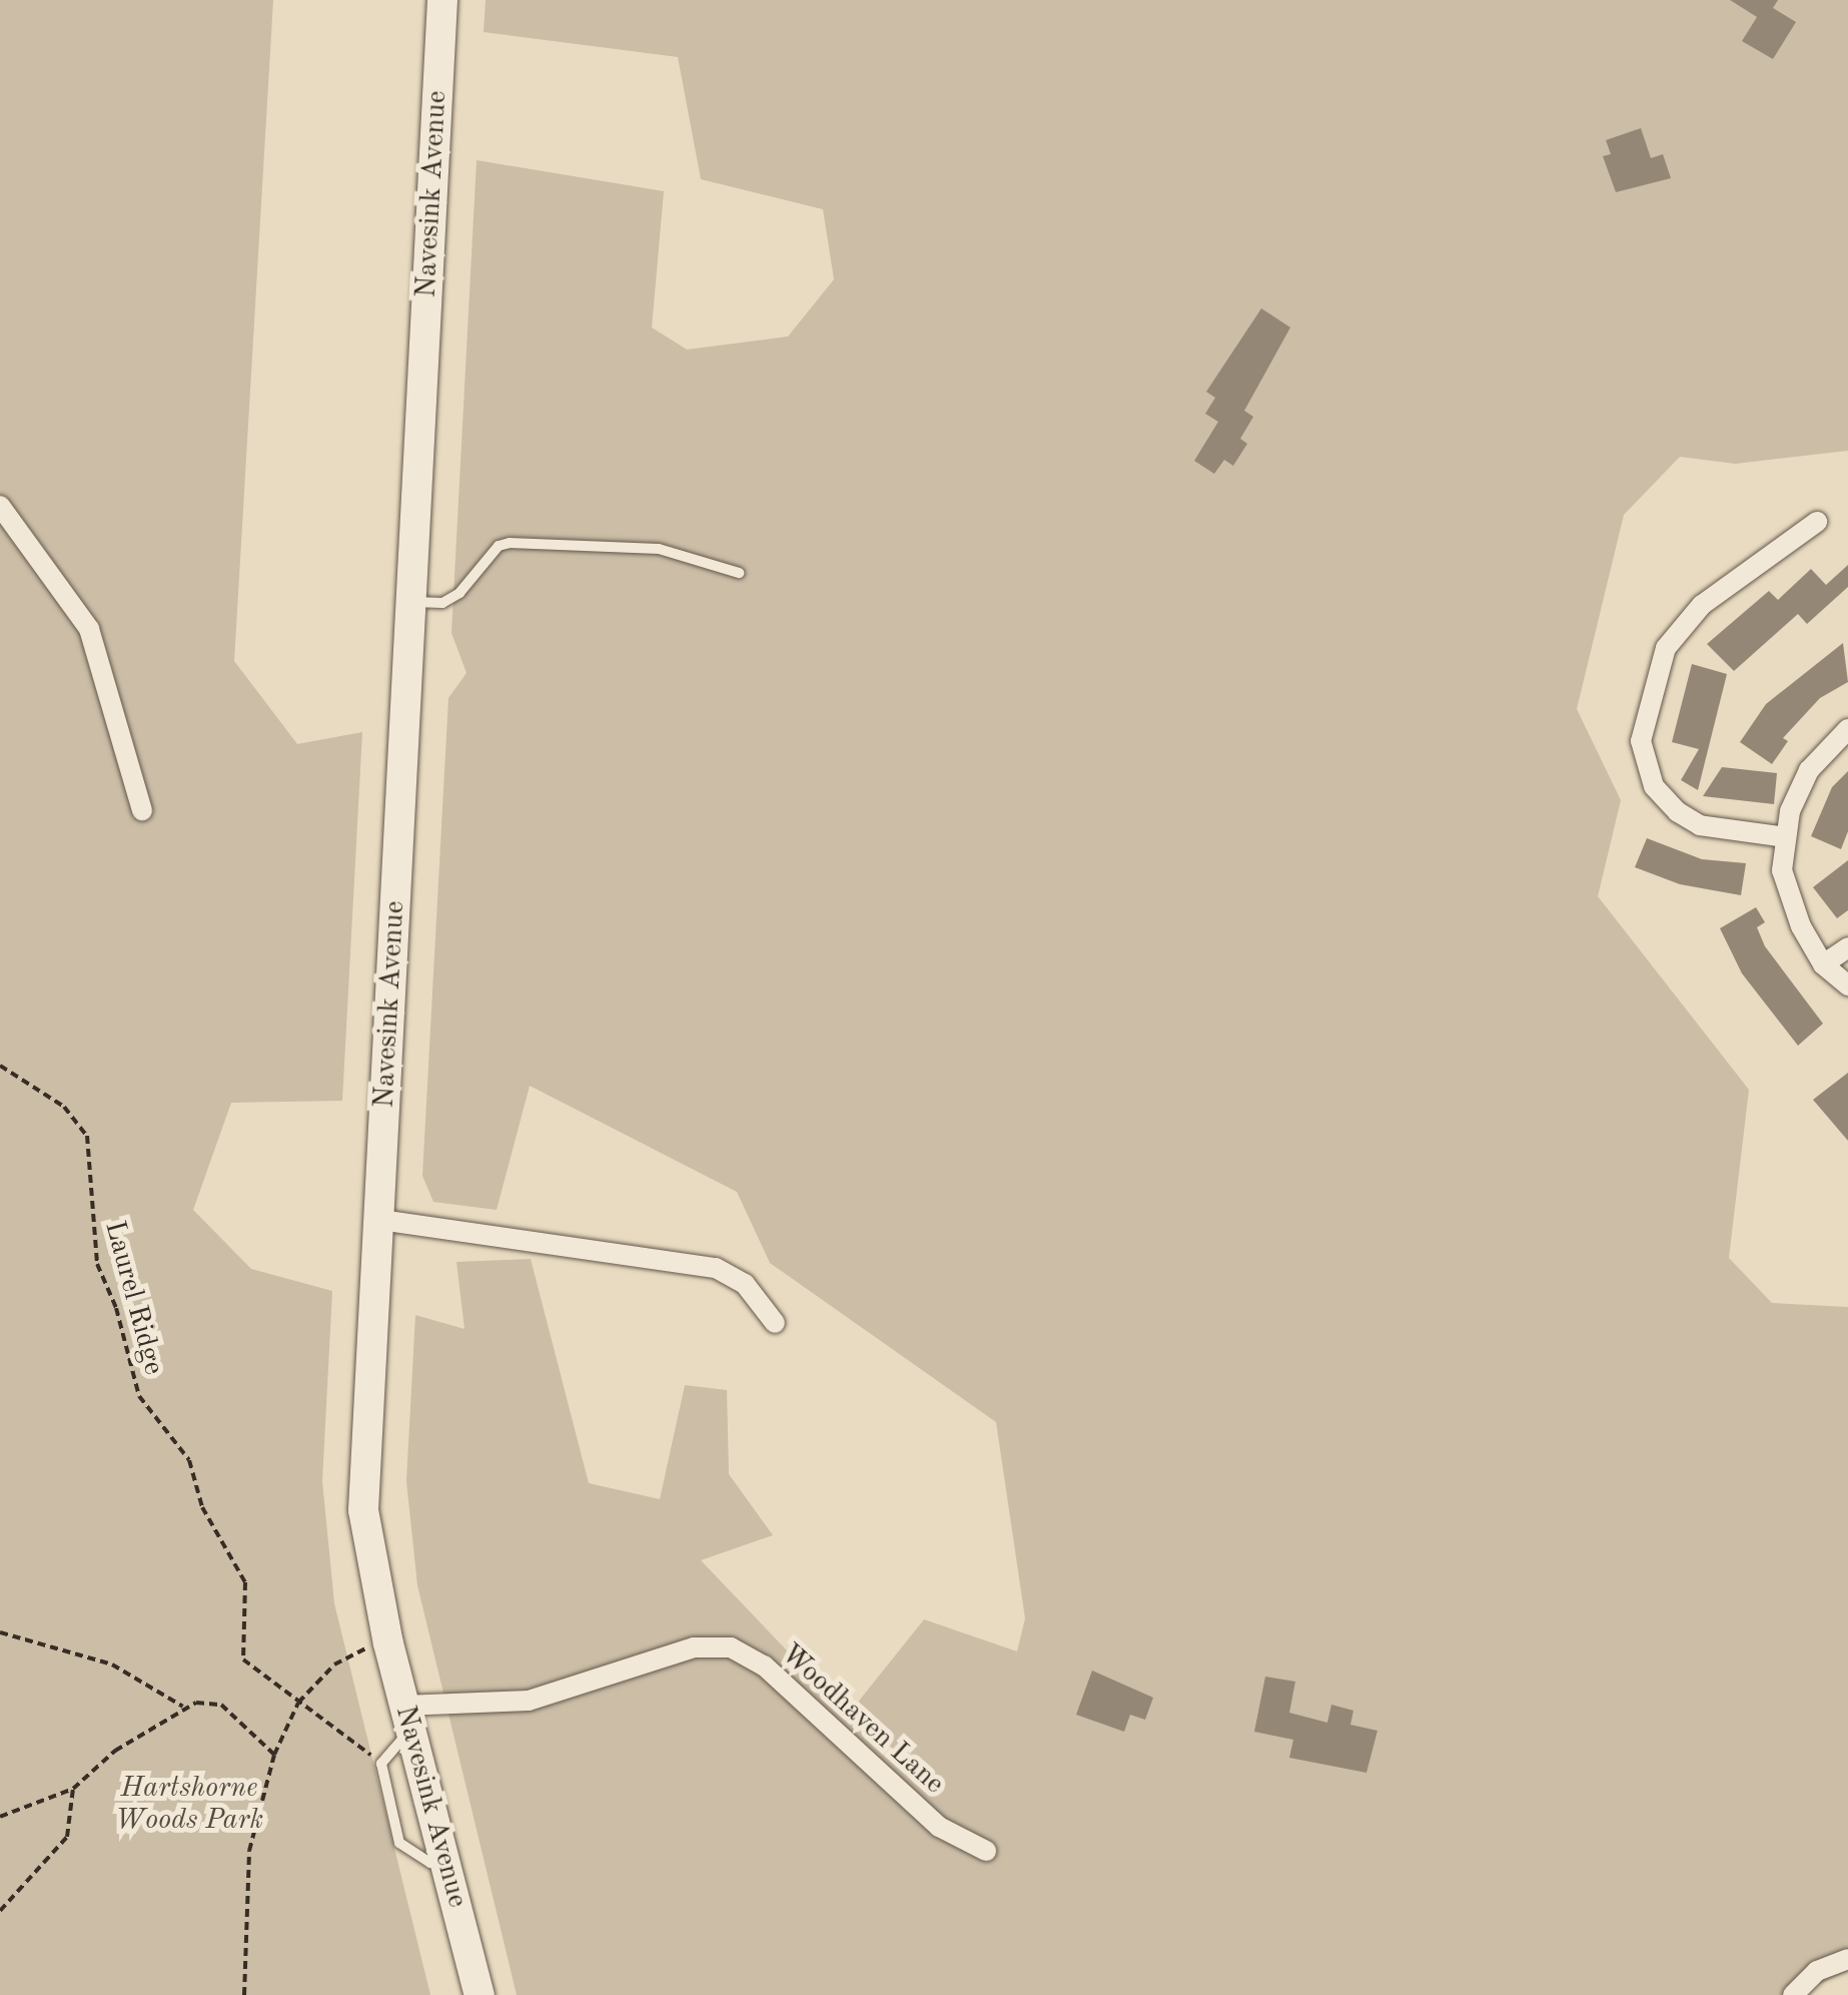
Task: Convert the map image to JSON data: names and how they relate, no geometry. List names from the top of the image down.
{
  "streets": {
    "main road": ["Navesink Avenue"],
    "street": ["Woodhaven Lane"],
    "path": ["Laurel Ridge"]
  },
  "crossings": [
    ["Navesink Avenue", "Woodhaven Lane"]
  ],
  "parks": ["Hartshorne Woods Park"]
}
